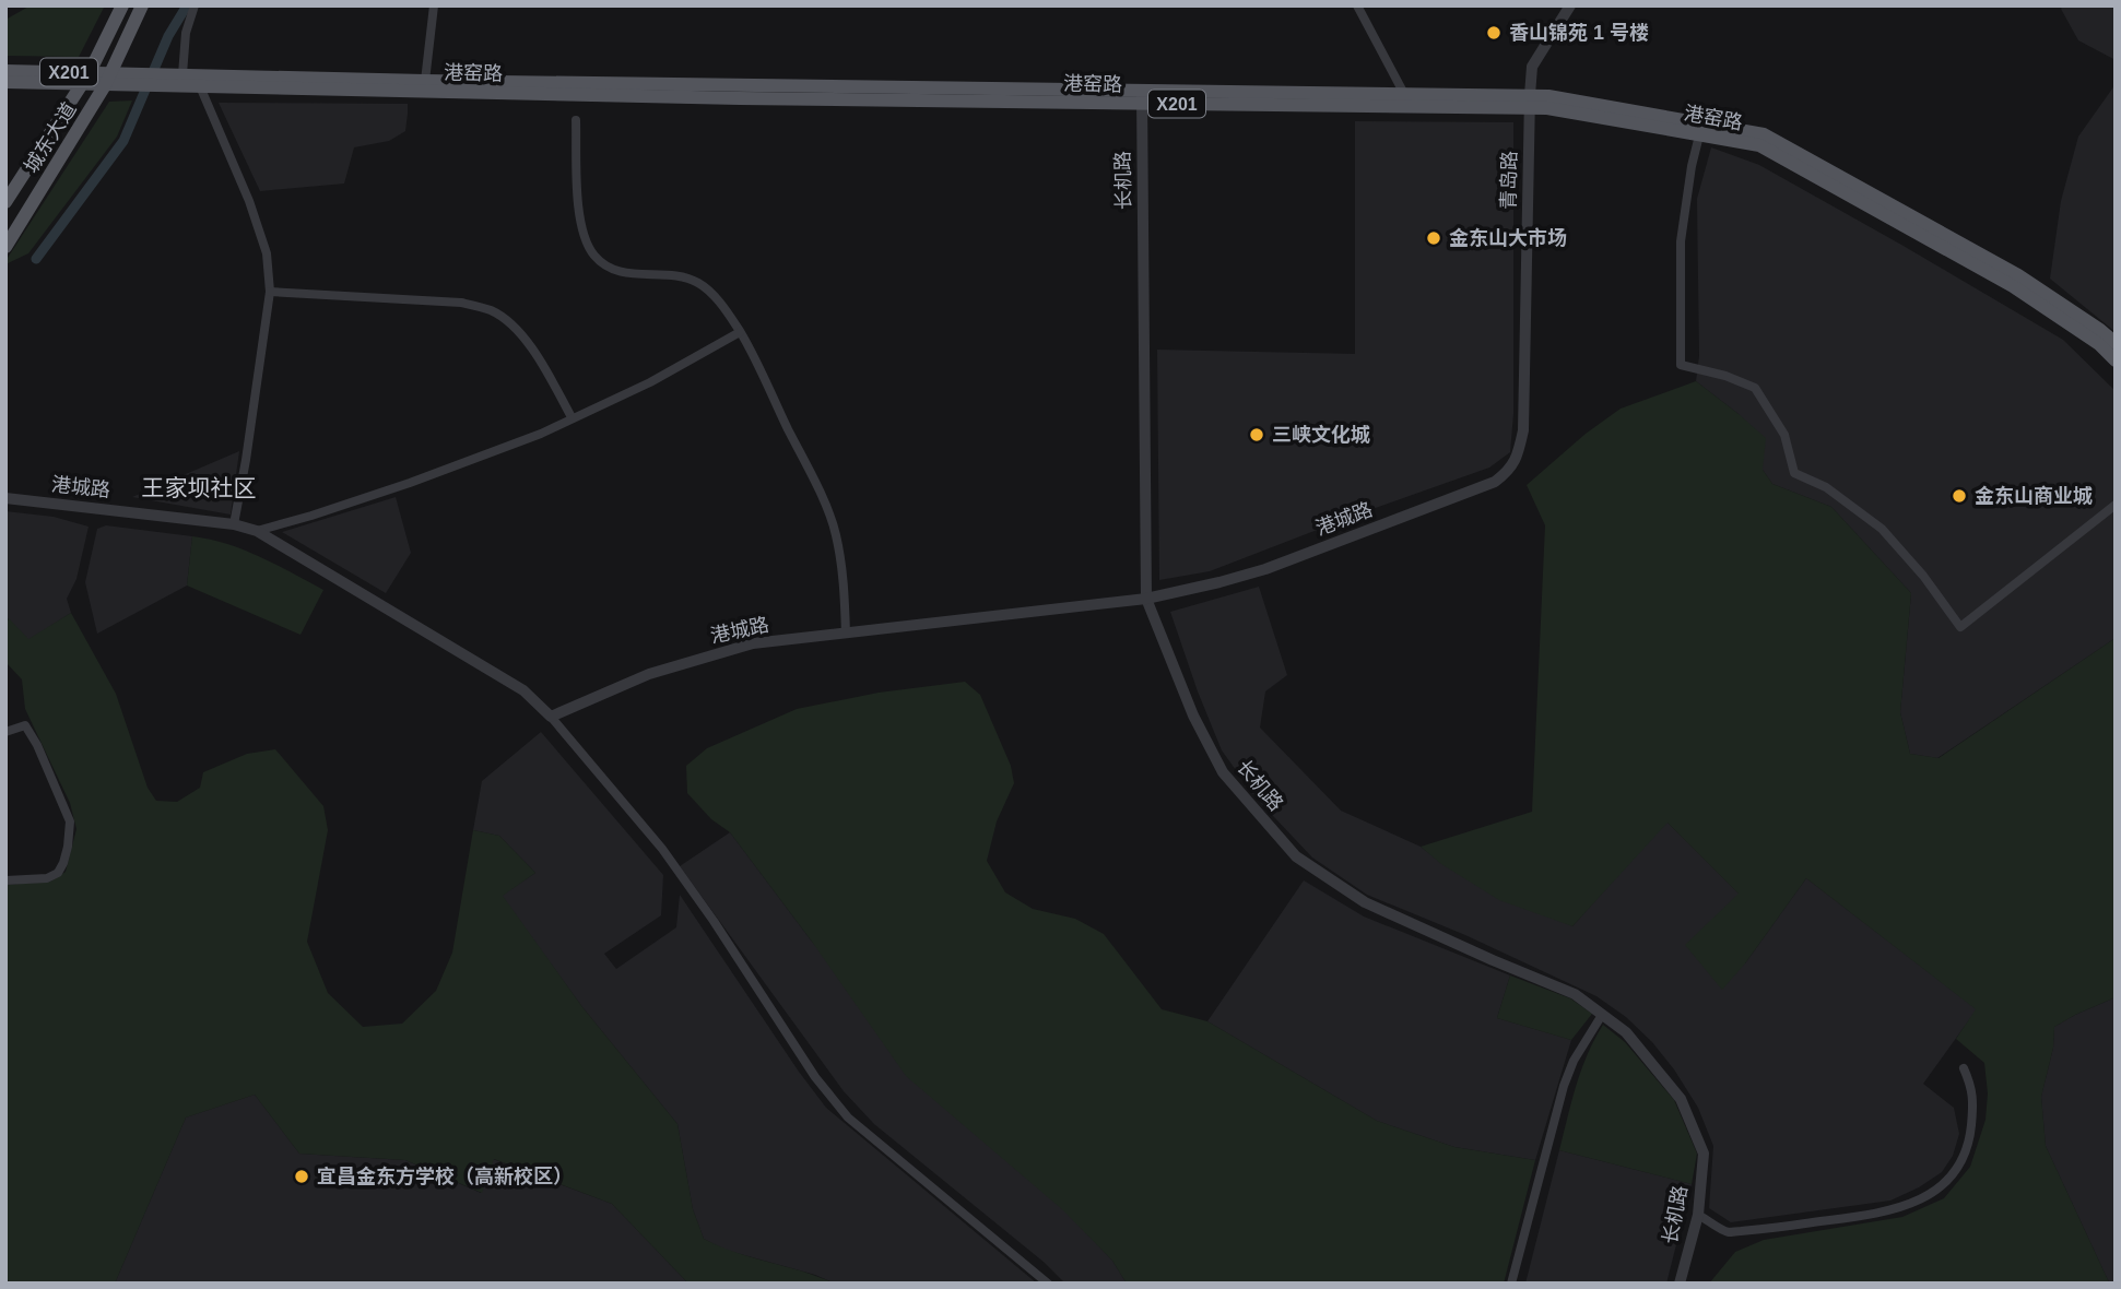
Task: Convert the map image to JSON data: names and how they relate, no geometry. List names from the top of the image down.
{
  "streets": {
    "main road": ["X201", "港窑路", "城东大道"],
    "street": ["长机路", "青岛路", "港城路"]
  },
  "crossings": [
    ["港窑路", "城东大道"],
    ["港窑路", "长机路"],
    ["港窑路", "青岛路"],
    ["长机路", "港城路"],
    ["青岛路", "港城路"]
  ],
  "districts": ["王家坝社区"],
  "places": [
    "香山锦苑 1 号楼",
    "金东山大市场",
    "三峡文化城",
    "金东山商业城",
    "宜昌金东方学校（高新校区）"
  ]
}
